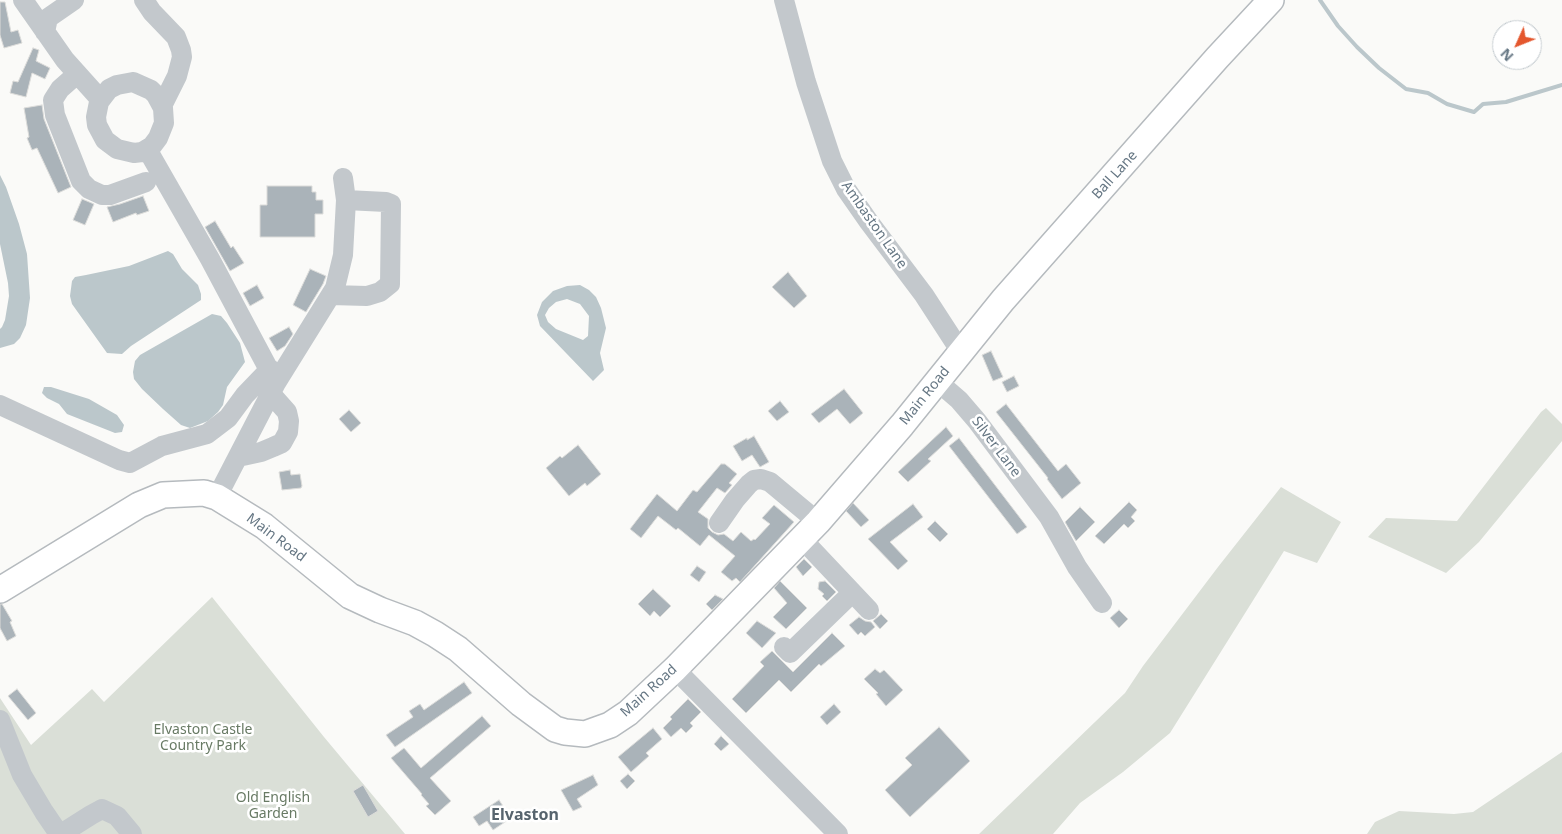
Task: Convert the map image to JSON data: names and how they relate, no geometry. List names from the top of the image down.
{
  "streets": {
    "main road": ["Ball Lane", "Main Road"],
    "street": ["Ambaston Lane", "Silver Lane"]
  },
  "crossings": [
    ["Ball Lane", "Ambaston Lane"],
    ["Ball Lane", "Main Road"],
    ["Ambaston Lane", "Main Road"],
    ["Main Road", "Silver Lane"]
  ],
  "districts": ["Elvaston"],
  "parks": ["Elvaston Castle Country Park", "Old English Garden"],
  "north": "bottom left"
}
